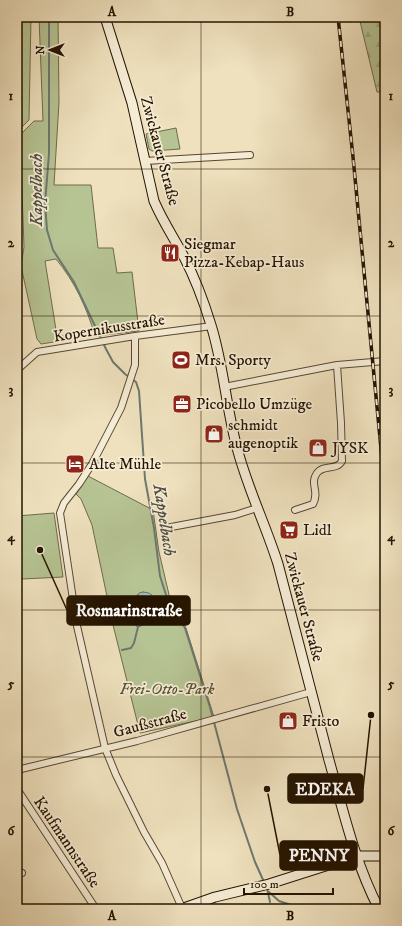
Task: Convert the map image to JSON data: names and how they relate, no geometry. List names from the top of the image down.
{
  "streets": {
    "main road": ["Zwickauer Straße"],
    "street": ["Kopernikusstraße", "Gaußstraße", "Kaufmannstraße"]
  },
  "crossings": [
    ["Zwickauer Straße", "Kopernikusstraße"],
    ["Zwickauer Straße", "Gaußstraße"]
  ],
  "water": ["Kappelbach"],
  "parks": ["Frei-Otto-Park"],
  "places": {
    "restaurant": ["Siegmar Pizza-Kebap-Haus"],
    "sports": ["Mrs. Sporty"],
    "office": ["Picobello Umzüge"],
    "shop": ["schmidt augenoptik", "JYSK", "Fristo"],
    "hotel": ["Alte Mühle"],
    "supermarket": ["Lidl"],
    "other": ["Rosmarinstraße", "EDEKA", "PENNY"]
  },
  "scale_bar": "100 m",
  "north": "left",
  "grid": {
    "columns": ["A", "B"],
    "rows": [
      "1",
      "2",
      "3",
      "4",
      "5",
      "6"
    ]
  }
}
